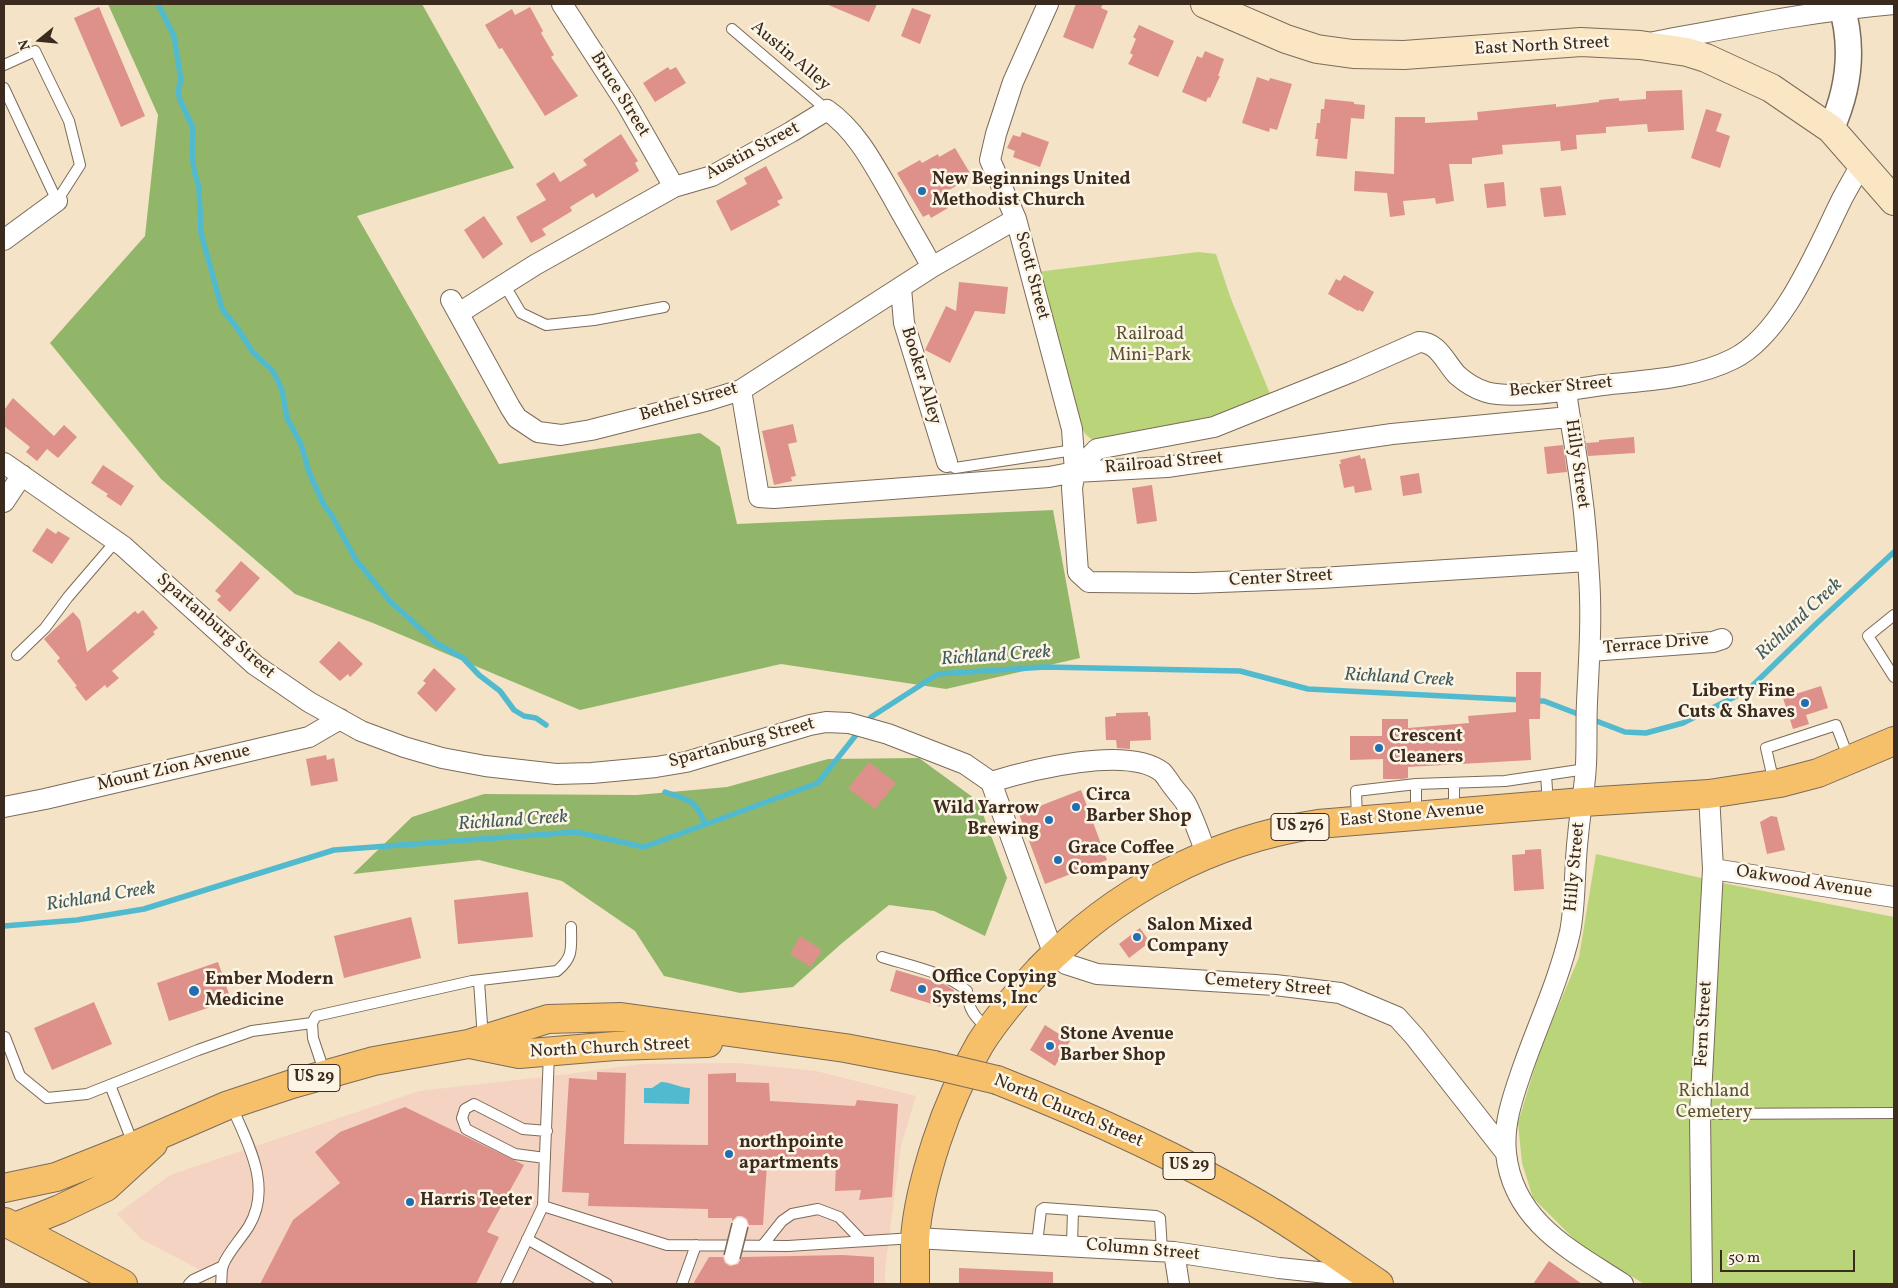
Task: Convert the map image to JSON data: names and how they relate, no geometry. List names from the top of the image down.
{
  "streets": {
    "main road": [
      "East North Street",
      "East Stone Avenue",
      "US 276",
      "North Church Street",
      "US 29"
    ],
    "street": [
      "Bruce Street",
      "Austin Street",
      "Scott Street",
      "Booker Alley",
      "Becker Street",
      "Bethel Street",
      "Railroad Street",
      "Hilly Street",
      "Center Street",
      "Spartanburg Street",
      "Terrace Drive",
      "Mount Zion Avenue",
      "Oakwood Avenue",
      "Cemetery Street",
      "Fern Street",
      "Column Street"
    ],
    "lane": ["Austin Alley"]
  },
  "crossings": [
    ["East North Street", "Becker Street"],
    ["Austin Alley", "Austin Street"],
    ["Bruce Street", "Austin Street"],
    ["Austin Street", "Bethel Street"],
    ["Scott Street", "Becker Street"],
    ["Scott Street", "Bethel Street"],
    ["Scott Street", "Railroad Street"],
    ["Scott Street", "Center Street"],
    ["Booker Alley", "Bethel Street"],
    ["Becker Street", "Railroad Street"],
    ["Becker Street", "Hilly Street"],
    ["Becker Street", "Center Street"],
    ["Bethel Street", "Railroad Street"],
    ["Railroad Street", "Hilly Street"],
    ["Railroad Street", "Center Street"],
    ["Hilly Street", "Center Street"],
    ["Hilly Street", "Terrace Drive"],
    ["Hilly Street", "East Stone Avenue"],
    ["Hilly Street", "Cemetery Street"],
    ["Spartanburg Street", "Mount Zion Avenue"],
    ["East Stone Avenue", "Cemetery Street"],
    ["East Stone Avenue", "Fern Street"],
    ["East Stone Avenue", "Column Street"],
    ["Oakwood Avenue", "Fern Street"],
    ["North Church Street", "Column Street"]
  ],
  "water": ["Richland Creek"],
  "parks": ["Railroad Mini-Park", "Richland Cemetery"],
  "places": [
    "New Beginnings United Methodist Church",
    "Liberty Fine Cuts & Shaves",
    "Crescent Cleaners",
    "Circa Barber Shop",
    "Wild Yarrow Brewing",
    "Grace Coffee Company",
    "Salon Mixed Company",
    "Office Copying Systems, Inc",
    "Ember Modern Medicine",
    "Stone Avenue Barber Shop",
    "northpointe apartments",
    "Harris Teeter"
  ],
  "scale_bar": "50 m",
  "north": "left"
}
